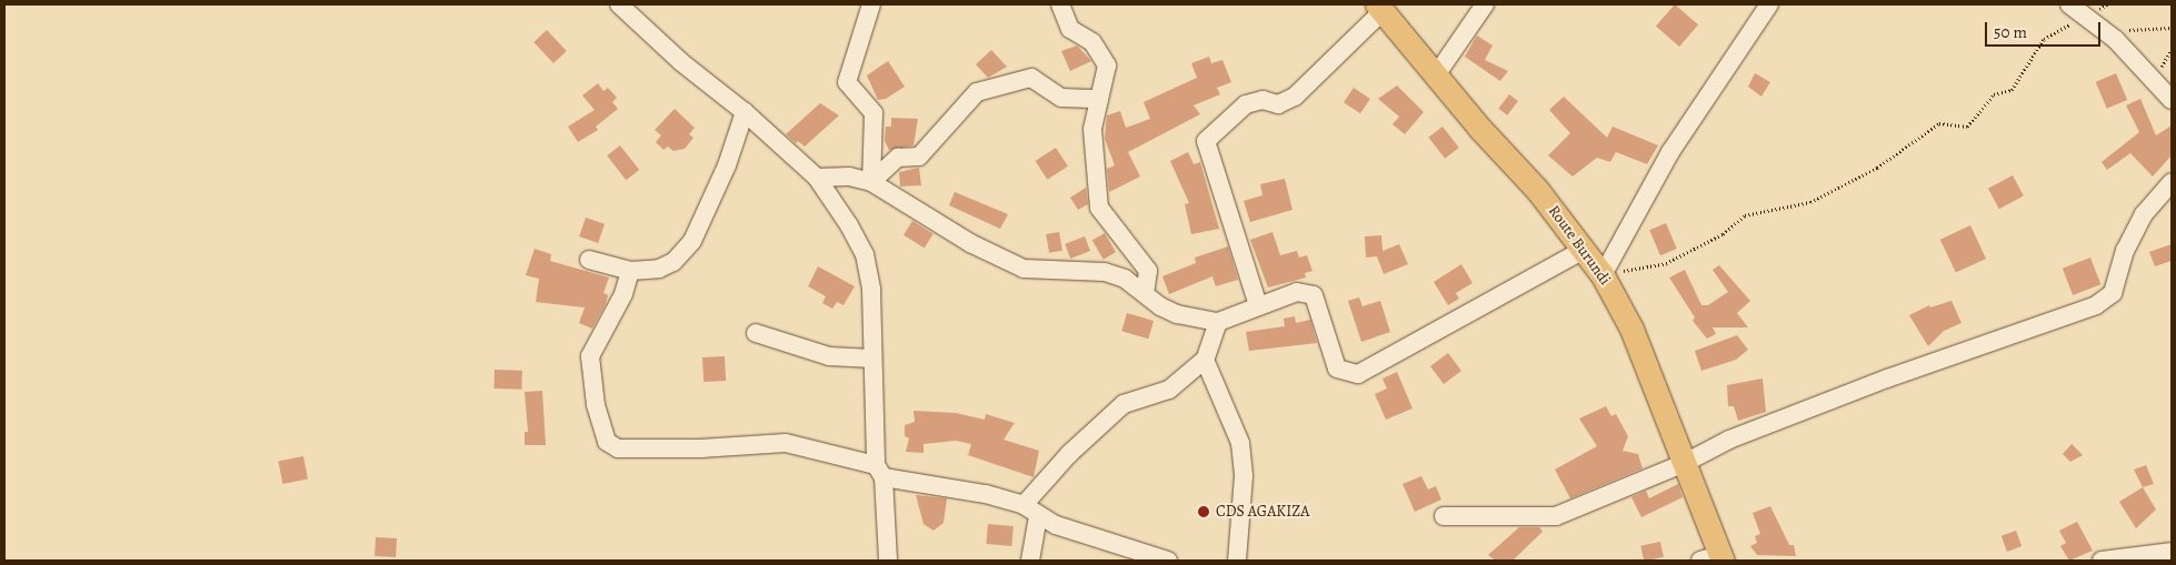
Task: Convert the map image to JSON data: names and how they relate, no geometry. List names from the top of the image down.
{
  "streets": {
    "main road": ["Route Burundi"]
  },
  "places": ["CDS AGAKIZA"],
  "scale_bar": "50 m"
}
